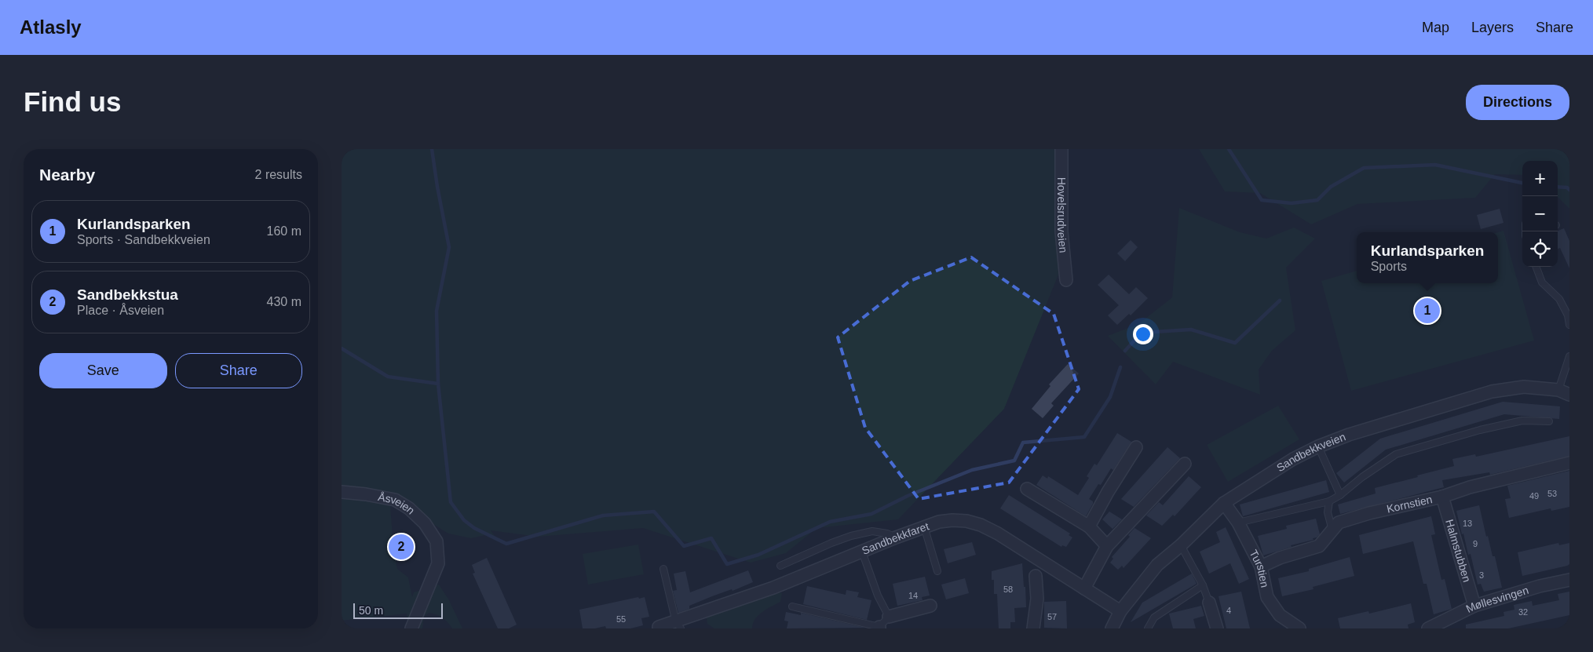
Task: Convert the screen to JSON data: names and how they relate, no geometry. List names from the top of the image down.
{
  "streets": {
    "street": [
      "Hovelsrudveien",
      "Sandbekkveien",
      "Kornstien",
      "Åsveien",
      "Sandbekkfaret",
      "Halmstubben",
      "Turstien",
      "Møllesvingen"
    ]
  },
  "crossings": [
    ["Sandbekkveien", "Sandbekkfaret"],
    ["Sandbekkveien", "Turstien"],
    ["Kornstien", "Halmstubben"],
    ["Kornstien", "Turstien"],
    ["Halmstubben", "Møllesvingen"]
  ],
  "house_numbers": [
    "53",
    "49",
    "13",
    "9",
    "3",
    "58",
    "14",
    "4",
    "32",
    "57",
    "55"
  ],
  "scale_bar": "50 m",
  "page": {
    "header": "Atlasly",
    "nav": ["Map", "Layers", "Share"],
    "buttons": [
      "Directions",
      ["Save", "Share"]
    ],
    "title": "Find us",
    "heading": ["Nearby", "2 results"],
    "map_buttons": ["+", "−"],
    "list": [
      {
        "mark": "1",
        "name": "Kurlandsparken",
        "note": "Sports · Sandbekkveien",
        "value": "160 m"
      },
      {
        "mark": "2",
        "name": "Sandbekkstua",
        "note": "Place · Åsveien",
        "value": "430 m"
      }
    ],
    "popup": ["Kurlandsparken", "Sports"],
    "pins": ["1", "2"],
    "scale": "50 m"
  }
}
